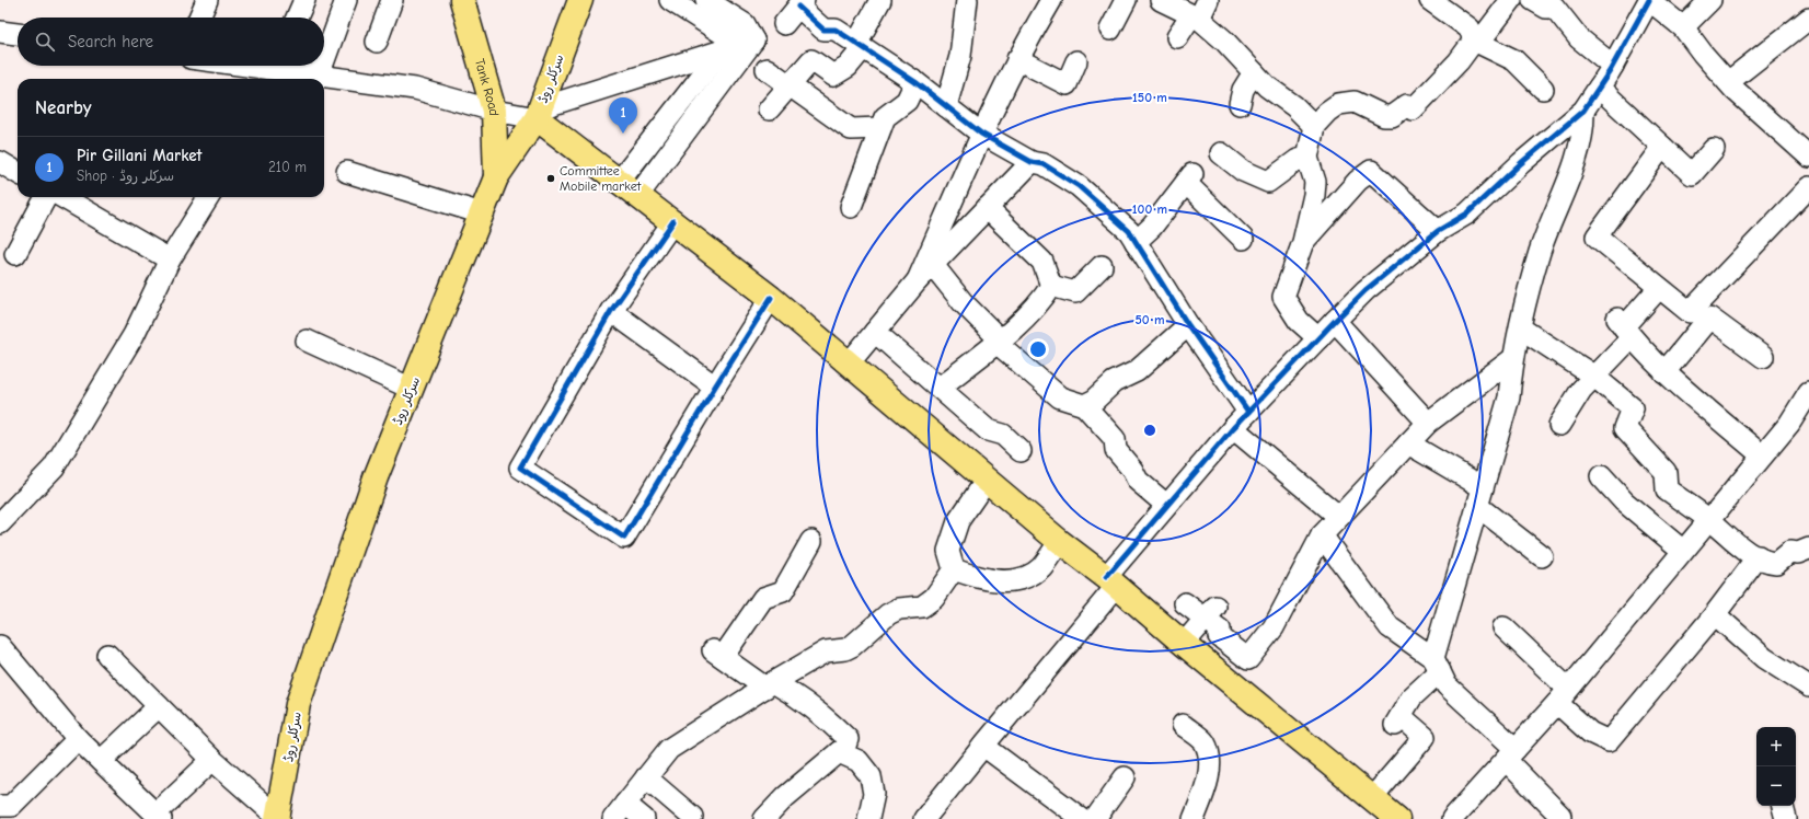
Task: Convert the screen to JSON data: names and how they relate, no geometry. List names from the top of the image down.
{
  "streets": {
    "main road": ["سرکلر روڈ", "Tank Road"]
  },
  "crossings": [
    ["سرکلر روڈ", "Tank Road"]
  ],
  "places": ["Committee Mobile market"],
  "page": {
    "search": "Search here",
    "heading": "Nearby",
    "pins": "1",
    "list": [
      {
        "mark": "1",
        "name": "Pir Gillani Market",
        "note": "Shop · سرکلر روڈ",
        "value": "210 m"
      }
    ],
    "map_buttons": ["+", "−"]
  },
  "rings": ["150 m", "100 m", "50 m"]
}
